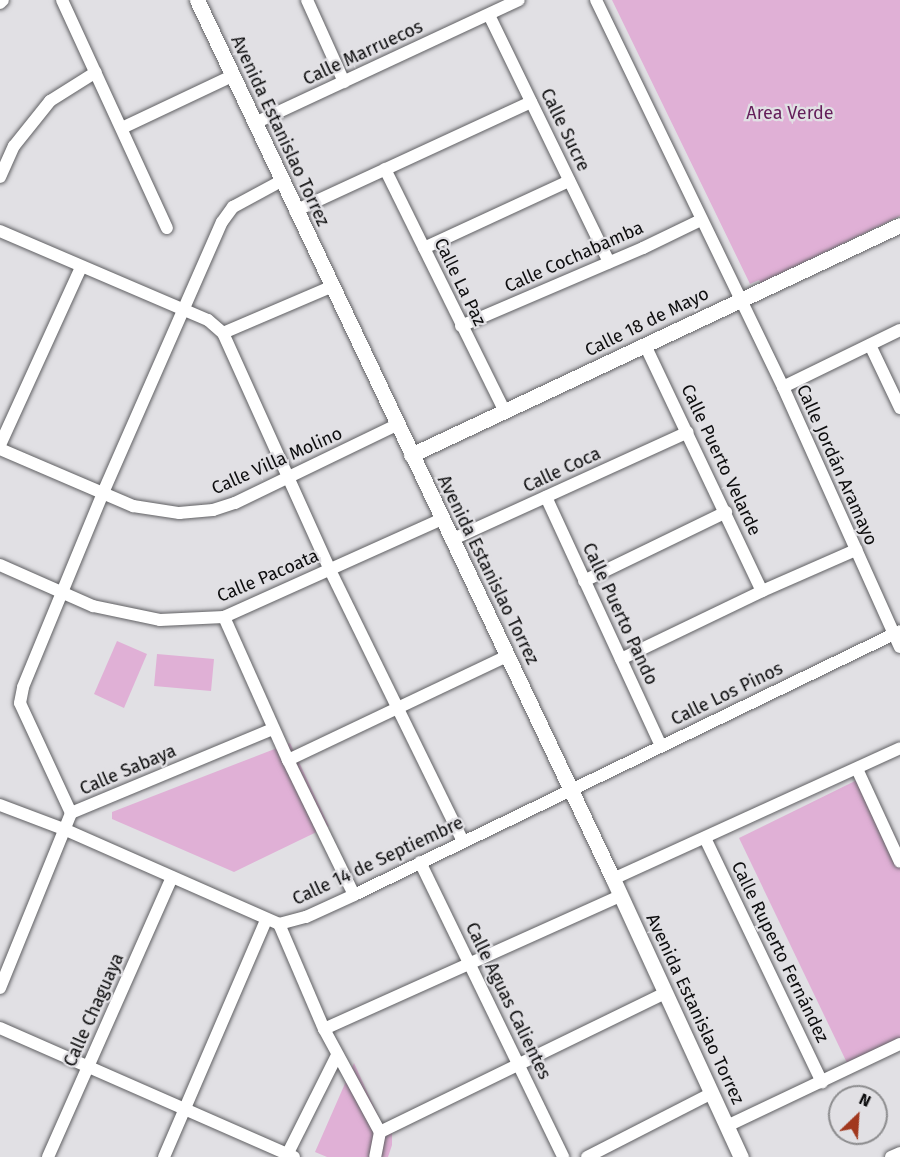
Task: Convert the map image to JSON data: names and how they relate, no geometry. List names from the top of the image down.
{
  "streets": {
    "street": [
      "Calle Marruecos",
      "Calle Sucre",
      "Avenida Estanislao Torrez",
      "Calle Cochabamba",
      "Calle La Paz",
      "Calle 18 de Mayo",
      "Calle Puerto Velarde",
      "Calle Villa Molino",
      "Calle Jordán Aramayo",
      "Calle Coca",
      "Calle Pacoata",
      "Calle Puerto Pando",
      "Calle Los Pinos",
      "Calle Sabaya",
      "Calle 14 de Septiembre",
      "Calle Ruperto Fernández",
      "Calle Aguas Calientes",
      "Calle Chaguaya"
    ]
  },
  "crossings": [
    ["Calle Marruecos", "Calle Sucre"],
    ["Calle Marruecos", "Avenida Estanislao Torrez"],
    ["Calle Sucre", "Calle Cochabamba"],
    ["Avenida Estanislao Torrez", "Calle 18 de Mayo"],
    ["Avenida Estanislao Torrez", "Calle Villa Molino"],
    ["Avenida Estanislao Torrez", "Calle Coca"],
    ["Avenida Estanislao Torrez", "Calle Pacoata"],
    ["Avenida Estanislao Torrez", "Calle Los Pinos"],
    ["Avenida Estanislao Torrez", "Calle 14 de Septiembre"],
    ["Calle Cochabamba", "Calle La Paz"],
    ["Calle Cochabamba", "Calle Jordán Aramayo"],
    ["Calle La Paz", "Calle 18 de Mayo"],
    ["Calle 18 de Mayo", "Calle Puerto Velarde"],
    ["Calle 18 de Mayo", "Calle Jordán Aramayo"],
    ["Calle Puerto Velarde", "Calle Coca"],
    ["Calle Jordán Aramayo", "Calle Los Pinos"],
    ["Calle Coca", "Calle Puerto Pando"],
    ["Calle Puerto Pando", "Calle Los Pinos"],
    ["Calle Los Pinos", "Calle 14 de Septiembre"],
    ["Calle Sabaya", "Calle 14 de Septiembre"],
    ["Calle 14 de Septiembre", "Calle Aguas Calientes"],
    ["Calle 14 de Septiembre", "Calle Chaguaya"]
  ],
  "parks": ["Area Verde"],
  "north": "top right"
}
